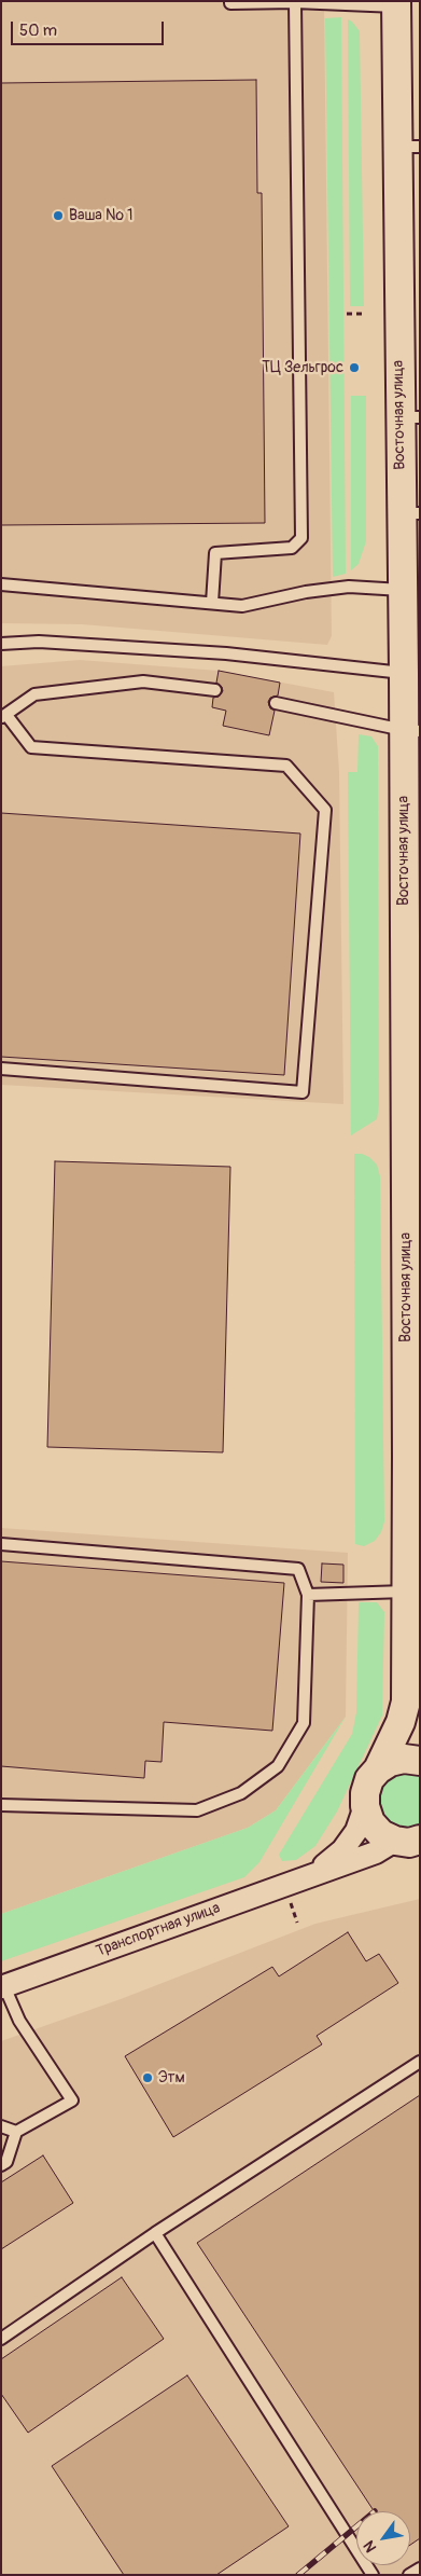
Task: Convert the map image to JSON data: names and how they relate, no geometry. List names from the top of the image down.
{
  "streets": {
    "street": ["Восточная улица", "Транспортная улица"]
  },
  "places": ["Ваша № 1", "ТЦ Зельгрос", "Этм"],
  "scale_bar": "50 m",
  "north": "bottom left"
}
